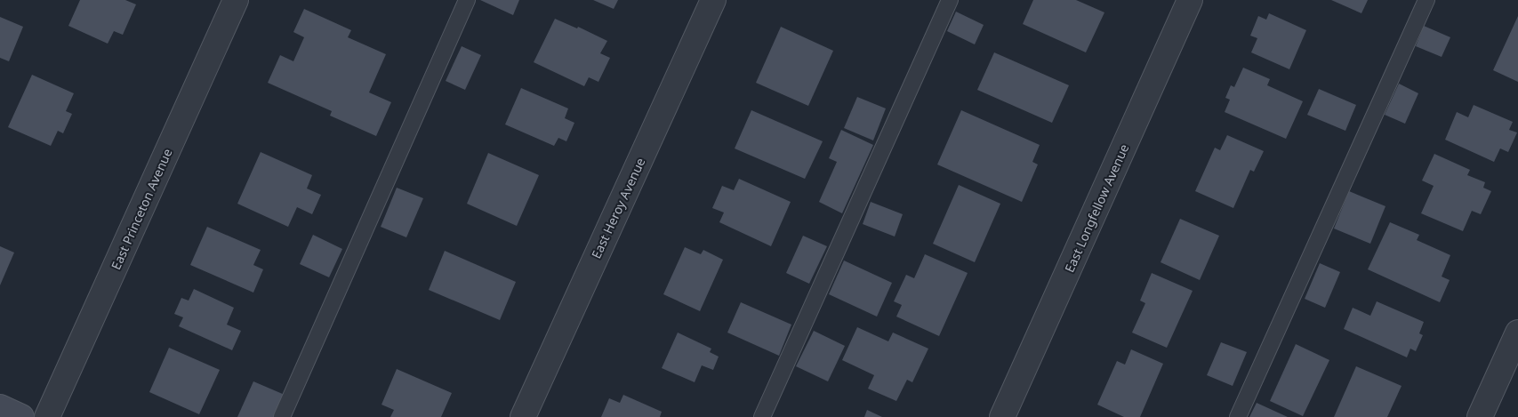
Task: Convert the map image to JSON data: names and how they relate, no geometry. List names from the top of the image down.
{
  "streets": {
    "street": ["East Heroy Avenue", "East Longfellow Avenue", "East Princeton Avenue"]
  }
}
